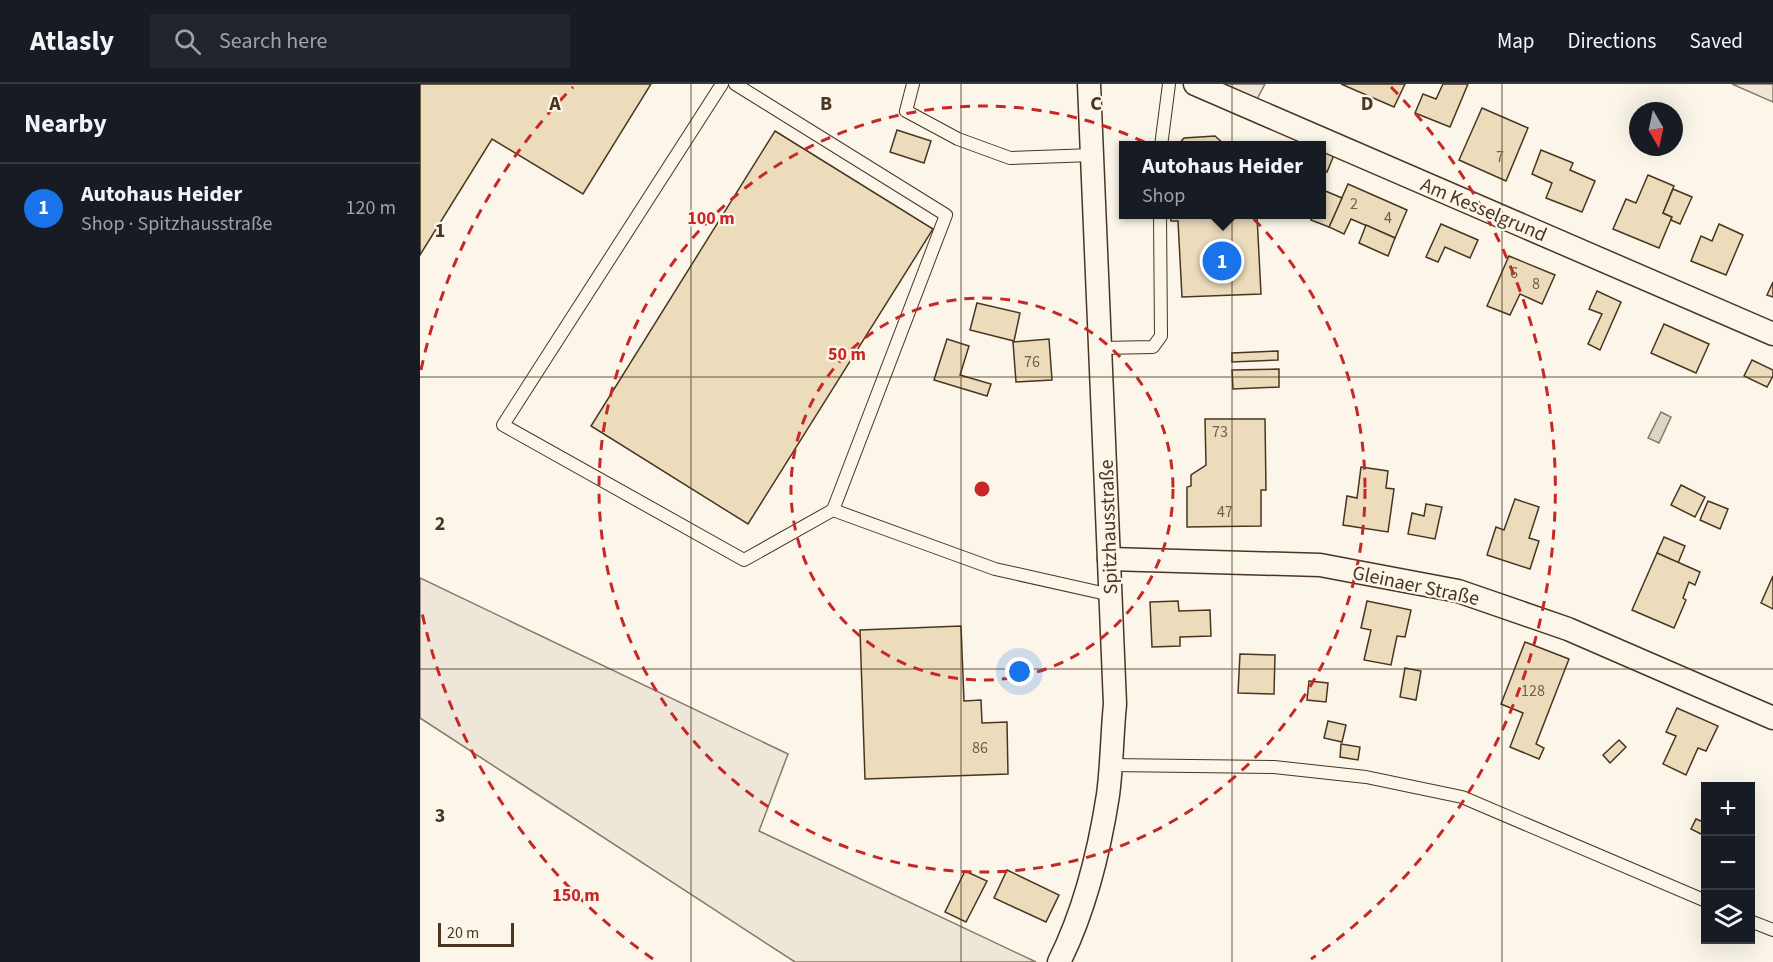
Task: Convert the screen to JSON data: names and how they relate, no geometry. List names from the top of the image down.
{
  "streets": {
    "street": ["Am Kesselgrund", "Spitzhausstraße", "Gleinaer Straße"]
  },
  "crossings": [
    ["Spitzhausstraße", "Gleinaer Straße"]
  ],
  "house_numbers": [
    "7",
    "2",
    "4",
    "6",
    "8",
    "76",
    "73",
    "47",
    "128",
    "86"
  ],
  "scale_bar": "20 m",
  "north": "bottom",
  "page": {
    "header": "Atlasly",
    "search": "Search here",
    "nav": ["Map", "Directions", "Saved"],
    "heading": "Nearby",
    "popup": ["Autohaus Heider", "Shop"],
    "list": [
      {
        "mark": "1",
        "name": "Autohaus Heider",
        "note": "Shop · Spitzhausstraße",
        "value": "120 m"
      }
    ],
    "pins": "1",
    "map_buttons": ["+", "−"],
    "scale": "20 m"
  },
  "grid": {
    "columns": [
      "A",
      "B",
      "C",
      "D"
    ],
    "rows": ["1", "2", "3"]
  },
  "rings": ["100 m", "50 m", "150 m"]
}
